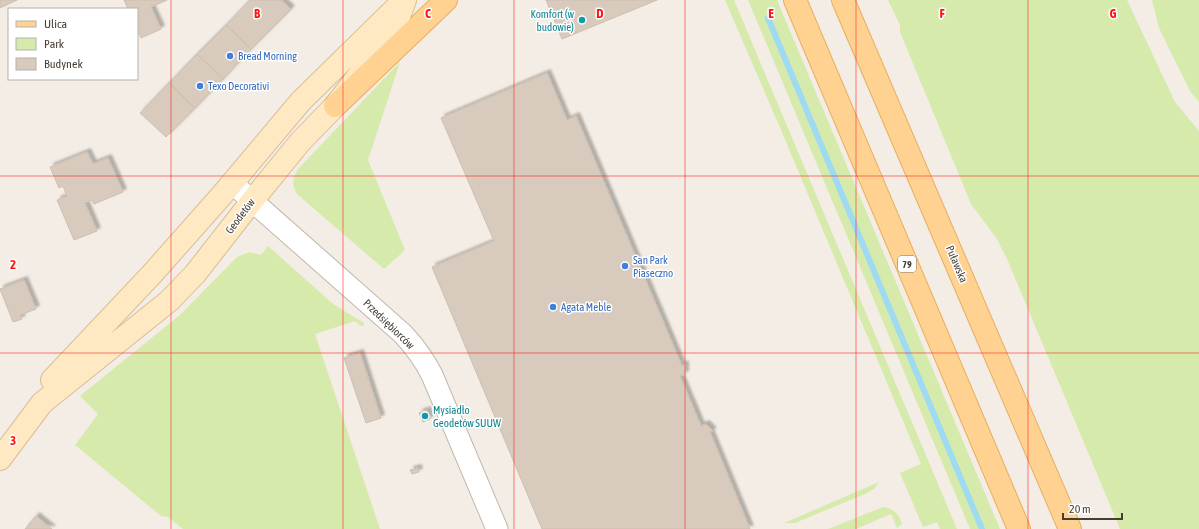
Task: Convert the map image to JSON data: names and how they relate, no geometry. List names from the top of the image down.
{
  "streets": {
    "main road": ["79", "Puławska"],
    "street": ["Geodetów", "Przedsiębiorców"]
  },
  "crossings": [
    ["Geodetów", "Przedsiębiorców"]
  ],
  "places": [
    "Komfort (w budowie)",
    "Bread Morning",
    "Texo Decorativi",
    "San Park Piaseczno",
    "Agata Meble",
    "Mysiadło Geodetów SUUW"
  ],
  "legend": ["Ulica", "Park", "Budynek"],
  "scale_bar": "20 m",
  "grid": {
    "columns": [
      "B",
      "C",
      "D",
      "E",
      "F",
      "G"
    ],
    "rows": ["2", "3"]
  }
}
